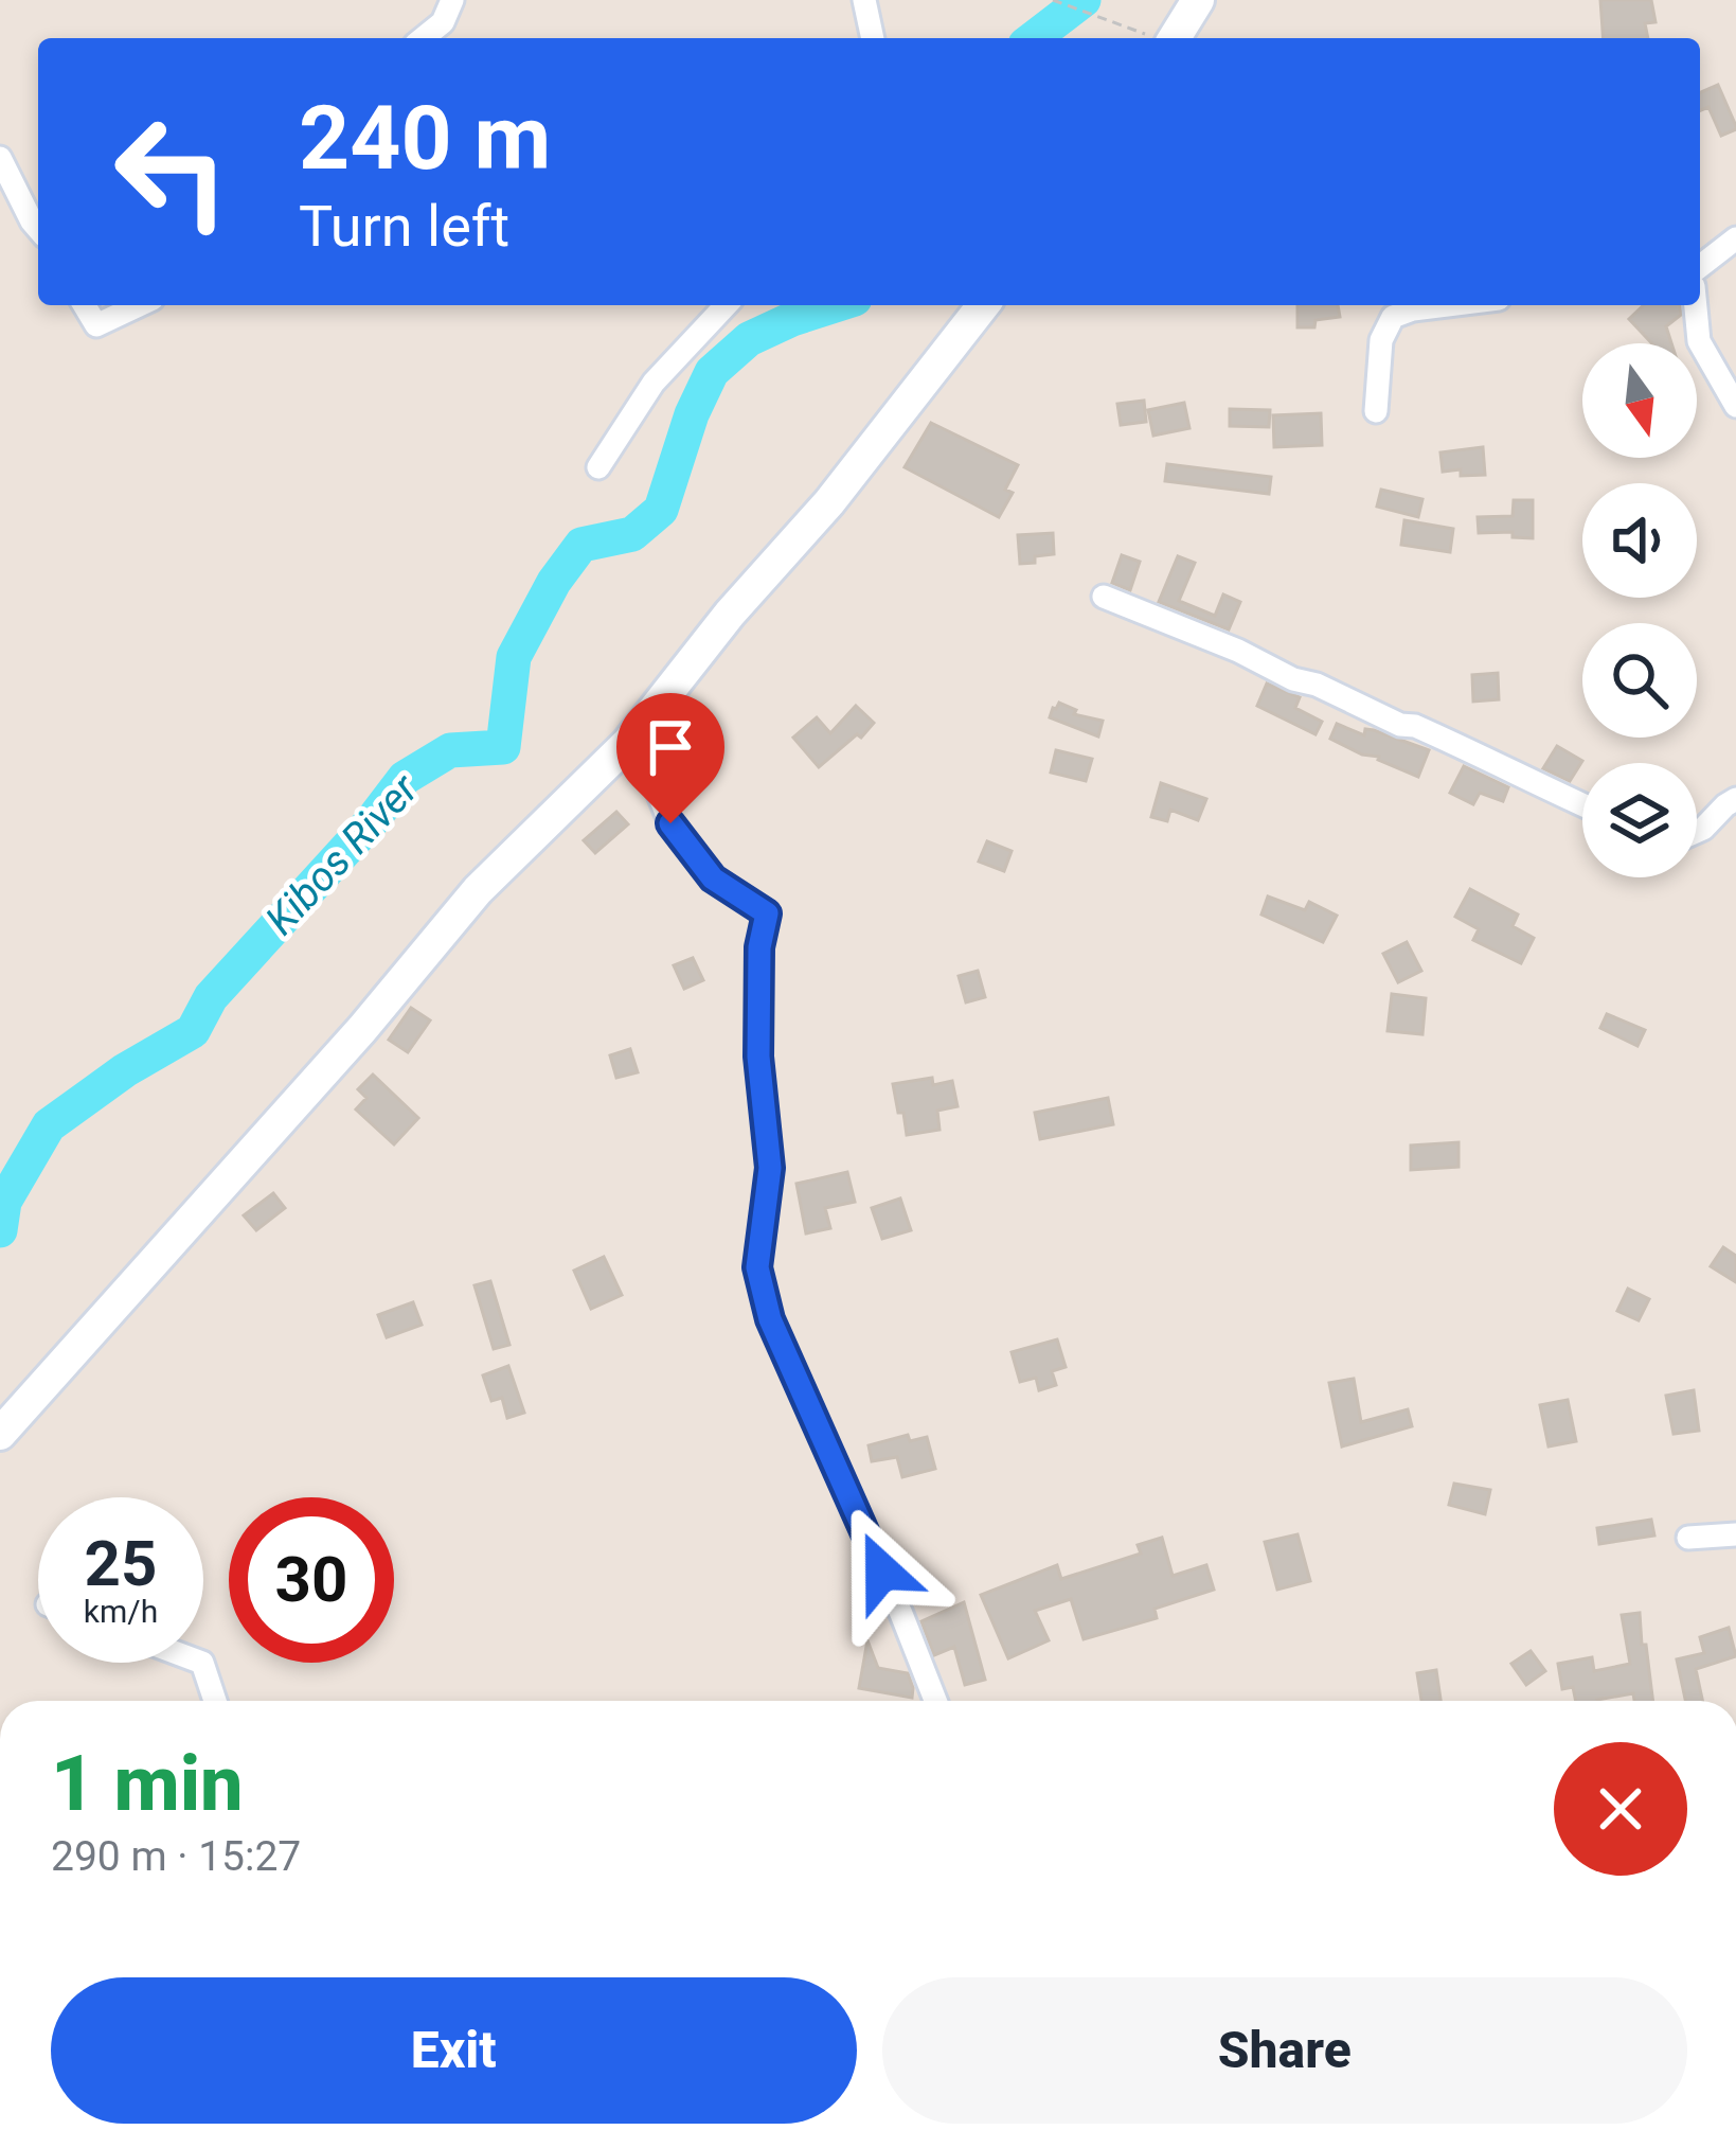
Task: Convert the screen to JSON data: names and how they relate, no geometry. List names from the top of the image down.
{
  "water": ["Kibos River"],
  "north": "bottom",
  "page": {
    "turn": ["240 m", "Turn left"],
    "speed": "25 km/h",
    "limit": "30",
    "heading": ["1 min", "290 m · 15:27"],
    "buttons": ["Exit", "Share"]
  }
}
